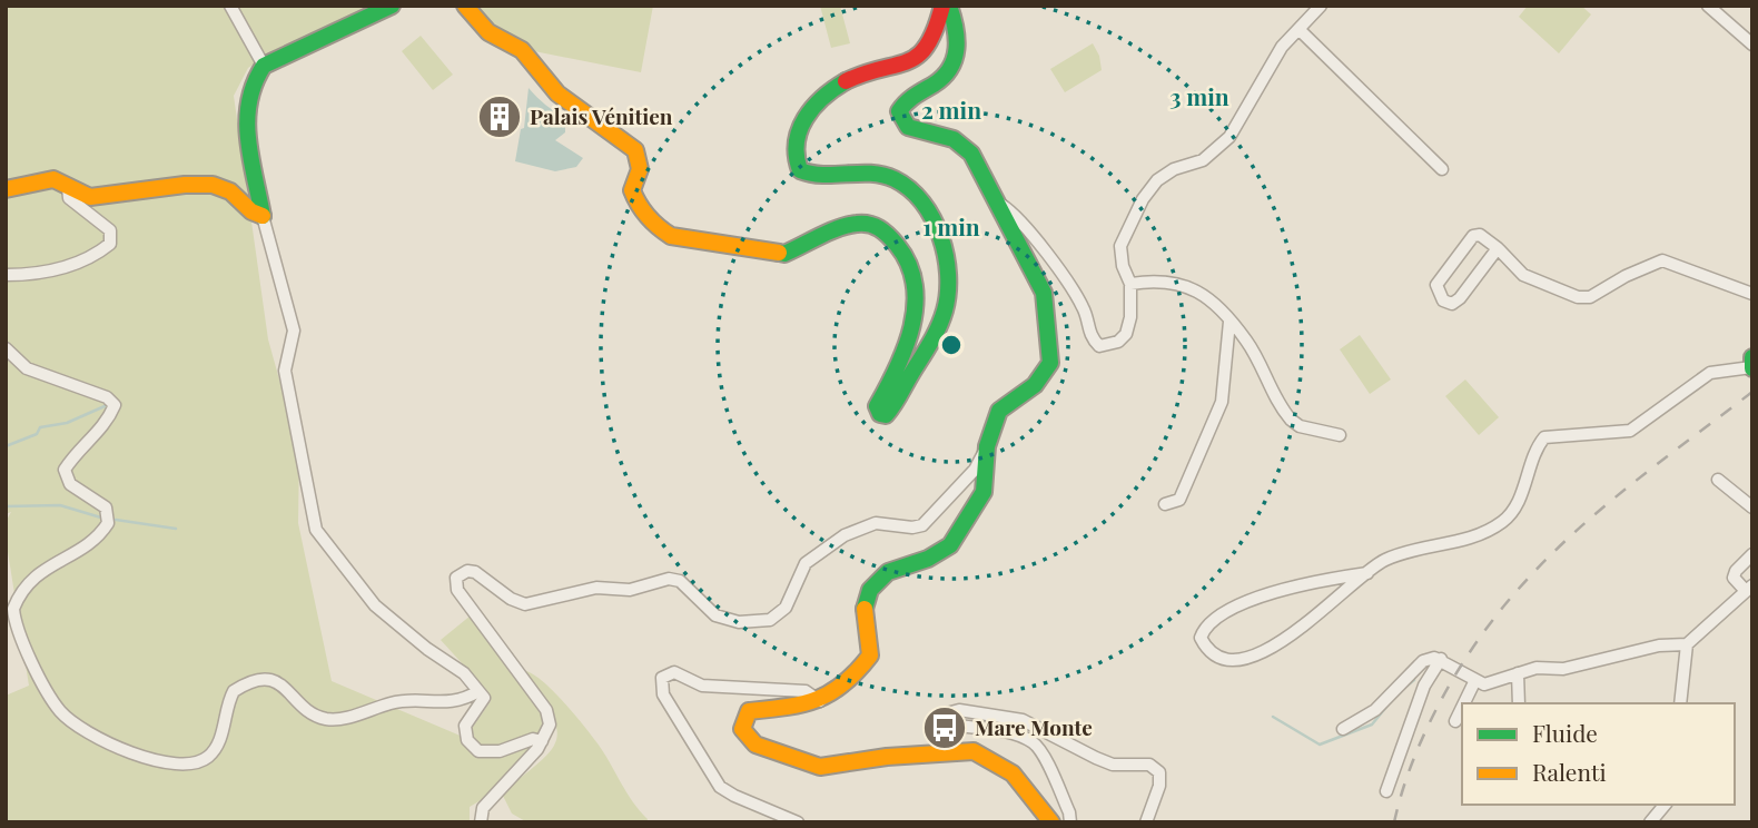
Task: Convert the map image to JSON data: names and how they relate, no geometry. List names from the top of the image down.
{
  "places": {
    "building": ["Palais Vénitien"],
    "bus stop": ["Mare Monte"]
  },
  "legend": ["Fluide", "Ralenti"],
  "rings": ["3 min", "2 min", "1 min"]
}
